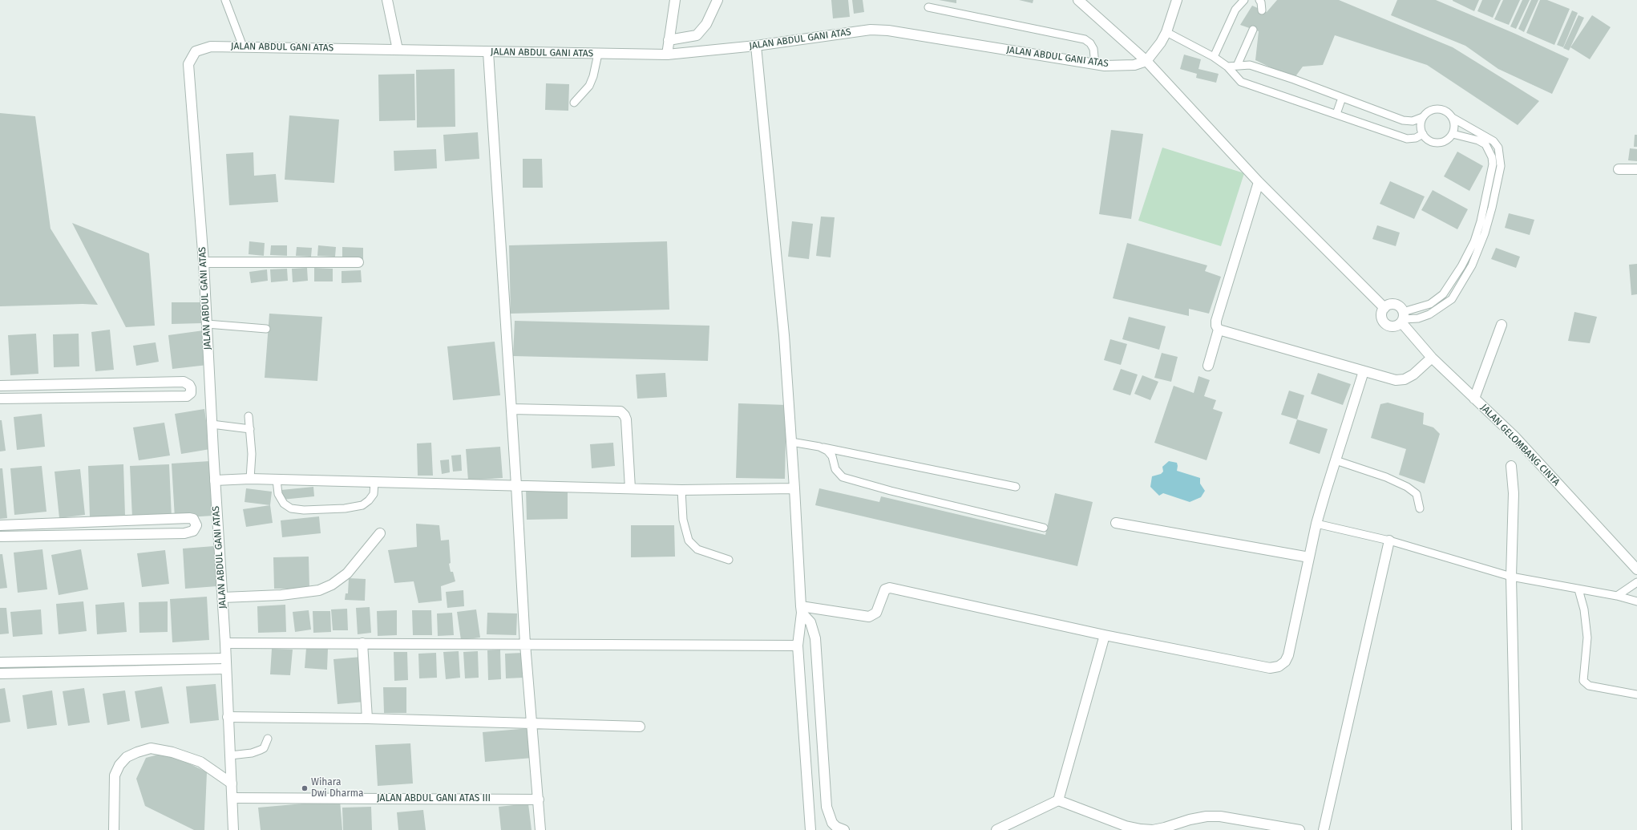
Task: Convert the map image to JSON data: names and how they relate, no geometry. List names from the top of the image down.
{
  "streets": {
    "street": ["JALAN ABDUL GANI ATAS", "JALAN GELOMBANG CINTA", "JALAN ABDUL GANI ATAS III"]
  },
  "crossings": [
    ["JALAN ABDUL GANI ATAS", "JALAN ABDUL GANI ATAS III"]
  ],
  "places": ["Wihara Dwi Dharma"]
}
